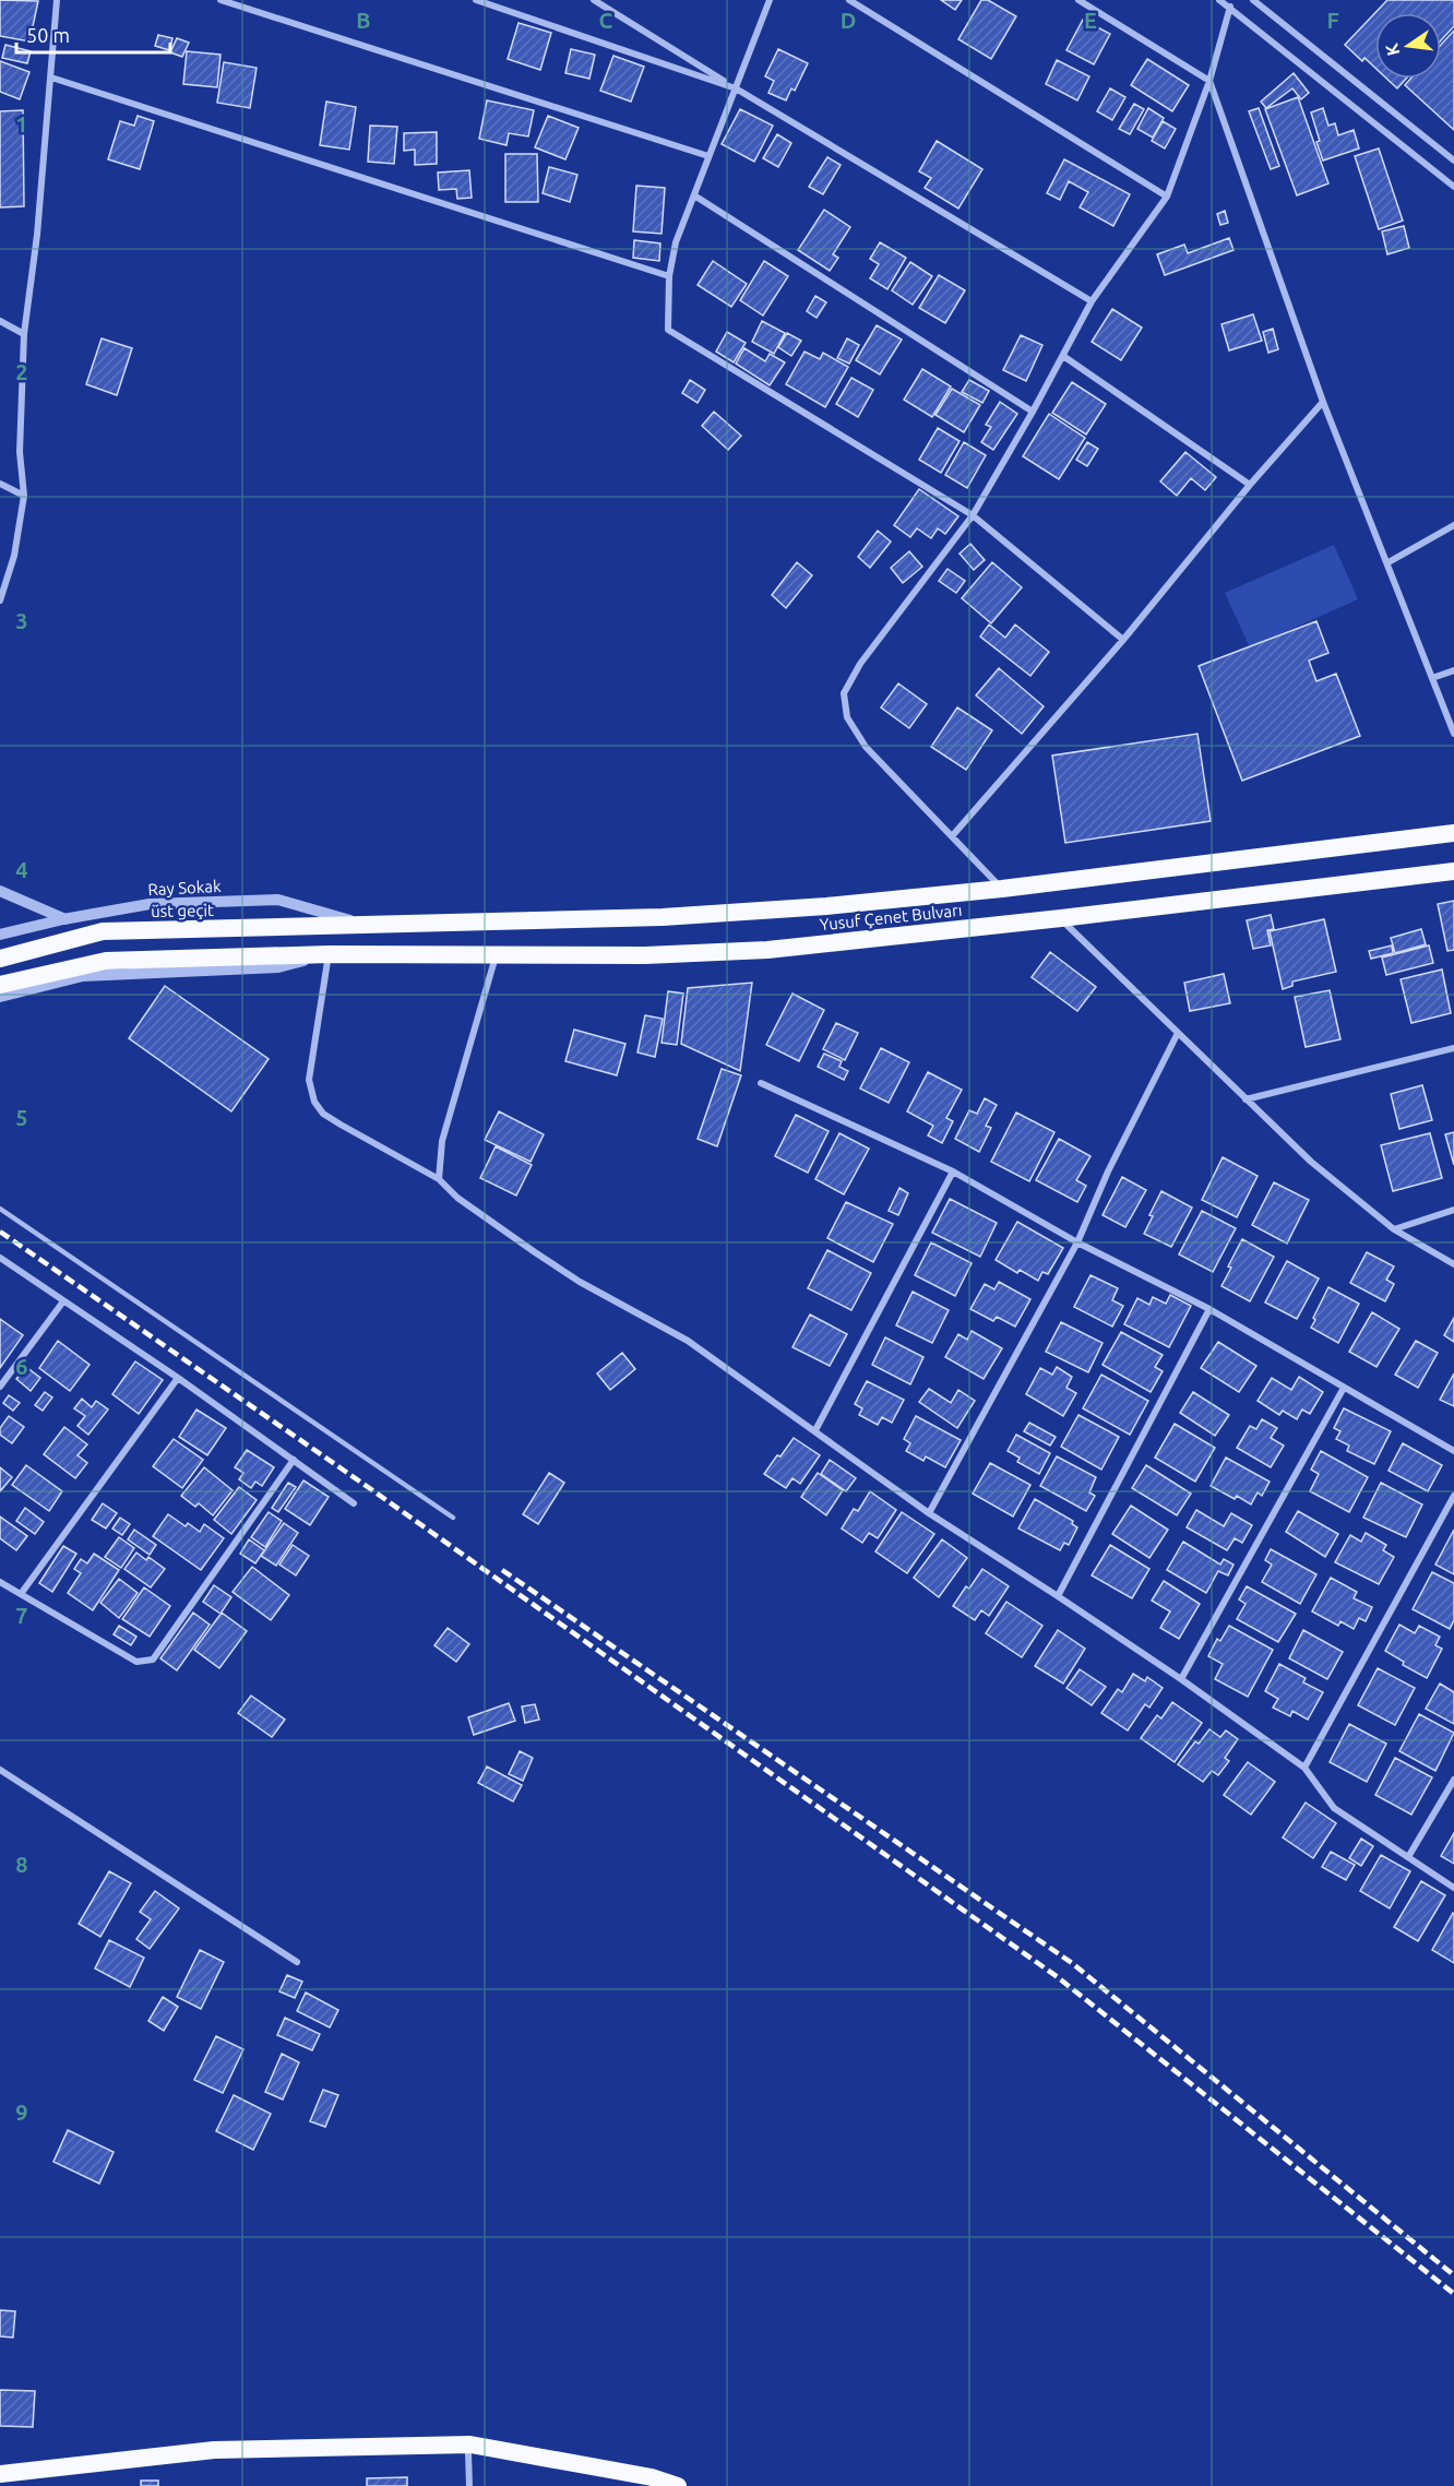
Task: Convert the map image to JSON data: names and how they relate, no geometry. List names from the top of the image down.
{
  "streets": {
    "highway": ["üst geçit", "Yusuf Çenet Bulvarı"],
    "street": ["Ray Sokak"]
  },
  "crossings": [
    ["Ray Sokak", "üst geçit"],
    ["Ray Sokak", "Yusuf Çenet Bulvarı"],
    ["üst geçit", "Yusuf Çenet Bulvarı"]
  ],
  "scale_bar": "50 m",
  "north": "left",
  "grid": {
    "columns": [
      "B",
      "C",
      "D",
      "E",
      "F"
    ],
    "rows": [
      "1",
      "2",
      "3",
      "4",
      "5",
      "6",
      "7",
      "8",
      "9"
    ]
  }
}
